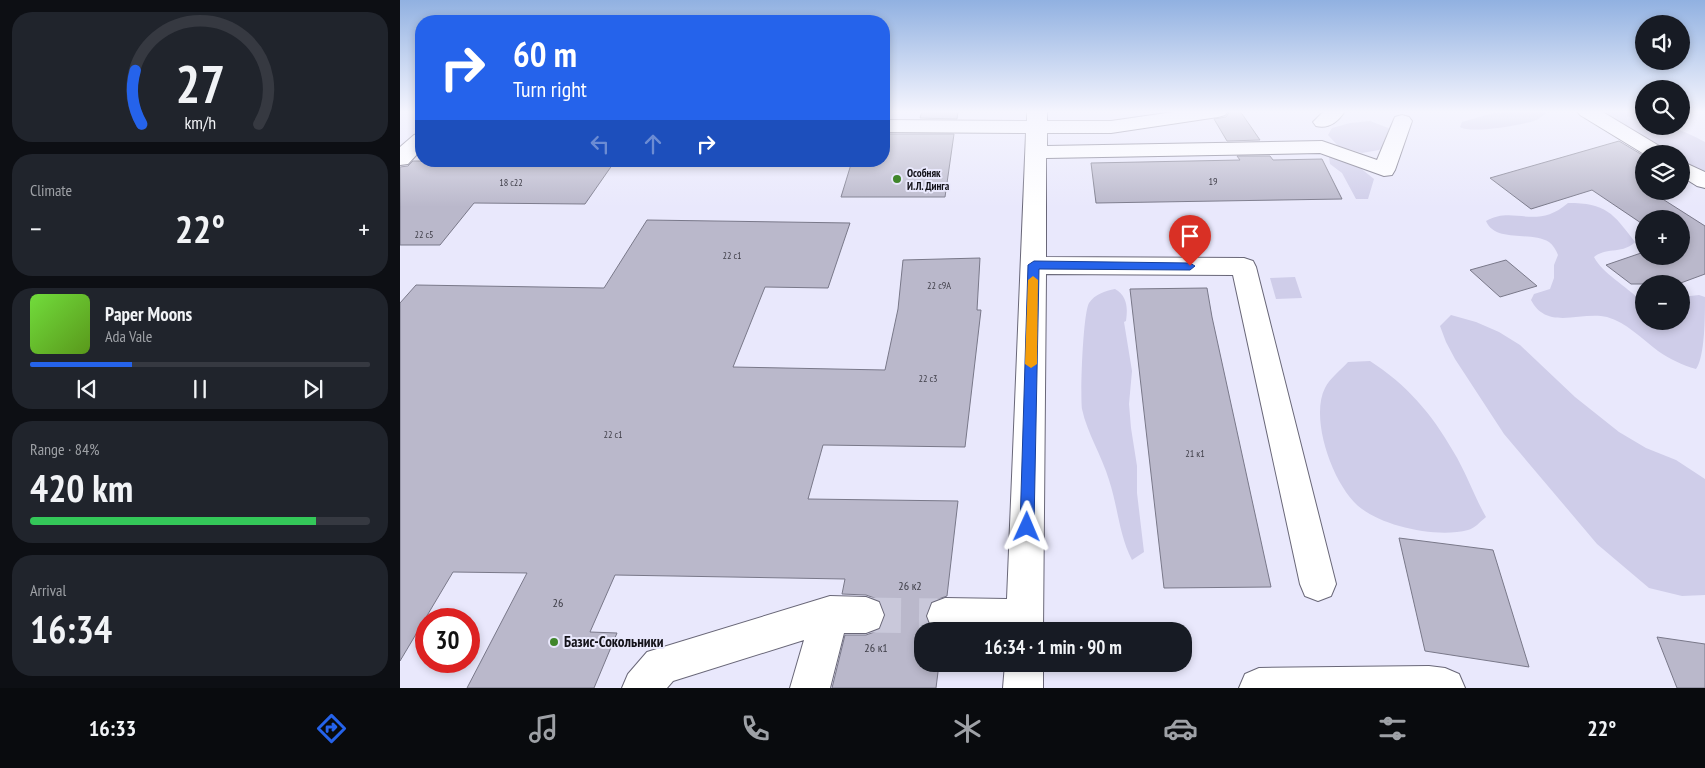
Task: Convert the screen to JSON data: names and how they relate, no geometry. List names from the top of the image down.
{
  "places": ["Особняк И.Л. Динга", "Базис-Сокольники"],
  "house_numbers": [
    "19",
    "18 с22",
    "22 с5",
    "22 с1",
    "22 с9А",
    "22 с3",
    "22 с1",
    "21 к1",
    "26 к2",
    "26",
    "26 к1"
  ],
  "page": {
    "map_buttons": ["+", "−"],
    "turn": ["60 m", "Turn right"],
    "tile": [
      "Climate",
      ["Range · 84%", "420 km"],
      ["Arrival", "16:34"]
    ],
    "heat": ["−", "22°", "+"],
    "song": ["Paper Moons", "Ada Vale"],
    "limit": "30",
    "trip": "16:34 · 1 min · 90 m",
    "tabs": ["16:33", "22°"],
    "gauge": ["27", "km/h"]
  }
}
